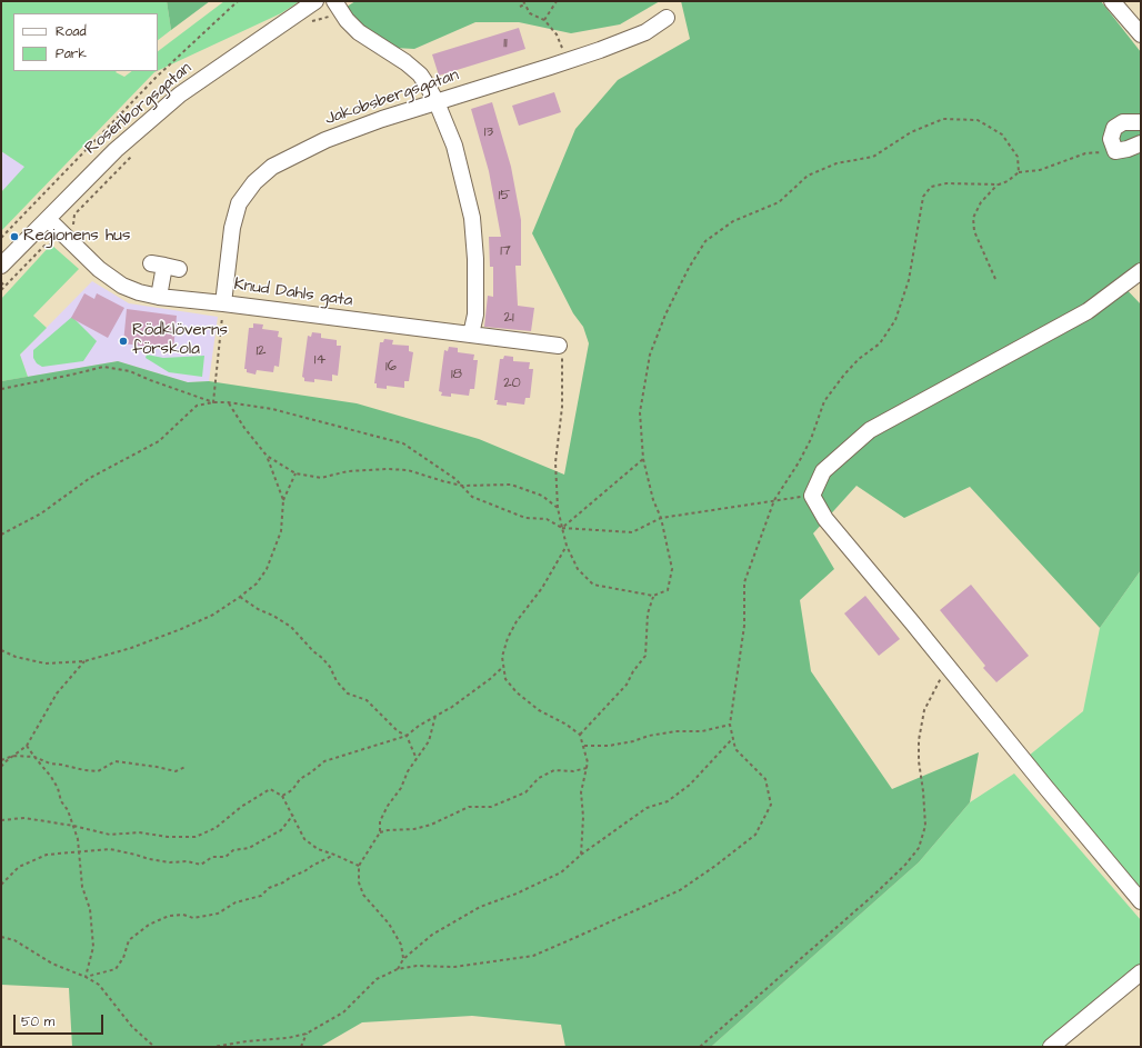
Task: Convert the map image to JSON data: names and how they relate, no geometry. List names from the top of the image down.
{
  "streets": {
    "street": ["Jakobsbergsgatan", "Rosenborgsgatan", "Knud Dahls gata"]
  },
  "crossings": [
    ["Jakobsbergsgatan", "Knud Dahls gata"],
    ["Rosenborgsgatan", "Knud Dahls gata"]
  ],
  "places": ["Regionens hus", "Rödklöverns förskola"],
  "house_numbers": [
    "11",
    "13",
    "15",
    "17",
    "21",
    "12",
    "14",
    "16",
    "18",
    "20"
  ],
  "legend": ["Road", "Park"],
  "scale_bar": "50 m"
}
